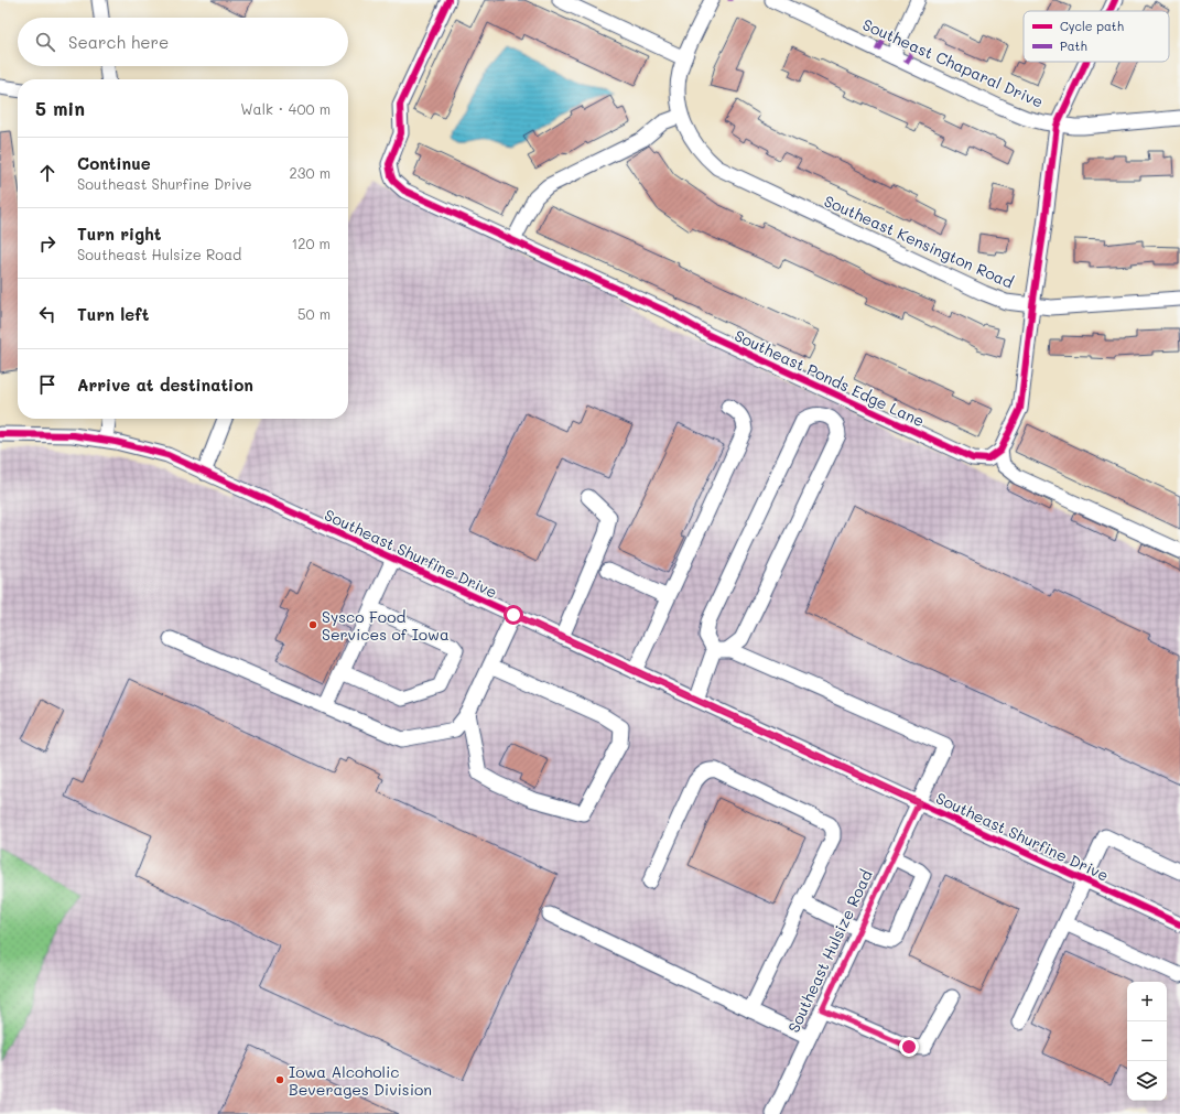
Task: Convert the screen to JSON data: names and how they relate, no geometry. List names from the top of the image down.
{
  "streets": {
    "street": [
      "Southeast Chaparal Drive",
      "Southeast Kensington Road",
      "Southeast Ponds Edge Lane",
      "Southeast Shurfine Drive",
      "Southeast Hulsize Road"
    ]
  },
  "crossings": [
    ["Southeast Shurfine Drive", "Southeast Hulsize Road"]
  ],
  "places": ["Sysco Food Services of Iowa", "Iowa Alcoholic Beverages Division"],
  "legend": ["Cycle path", "Path"],
  "page": {
    "search": "Search here",
    "heading": ["5 min", "Walk · 400 m"],
    "list": [
      ["Continue", "Southeast Shurfine Drive", "230 m"],
      ["Turn right", "Southeast Hulsize Road", "120 m"],
      ["Turn left", "50 m"],
      "Arrive at destination"
    ],
    "map_buttons": ["+", "−"]
  }
}
